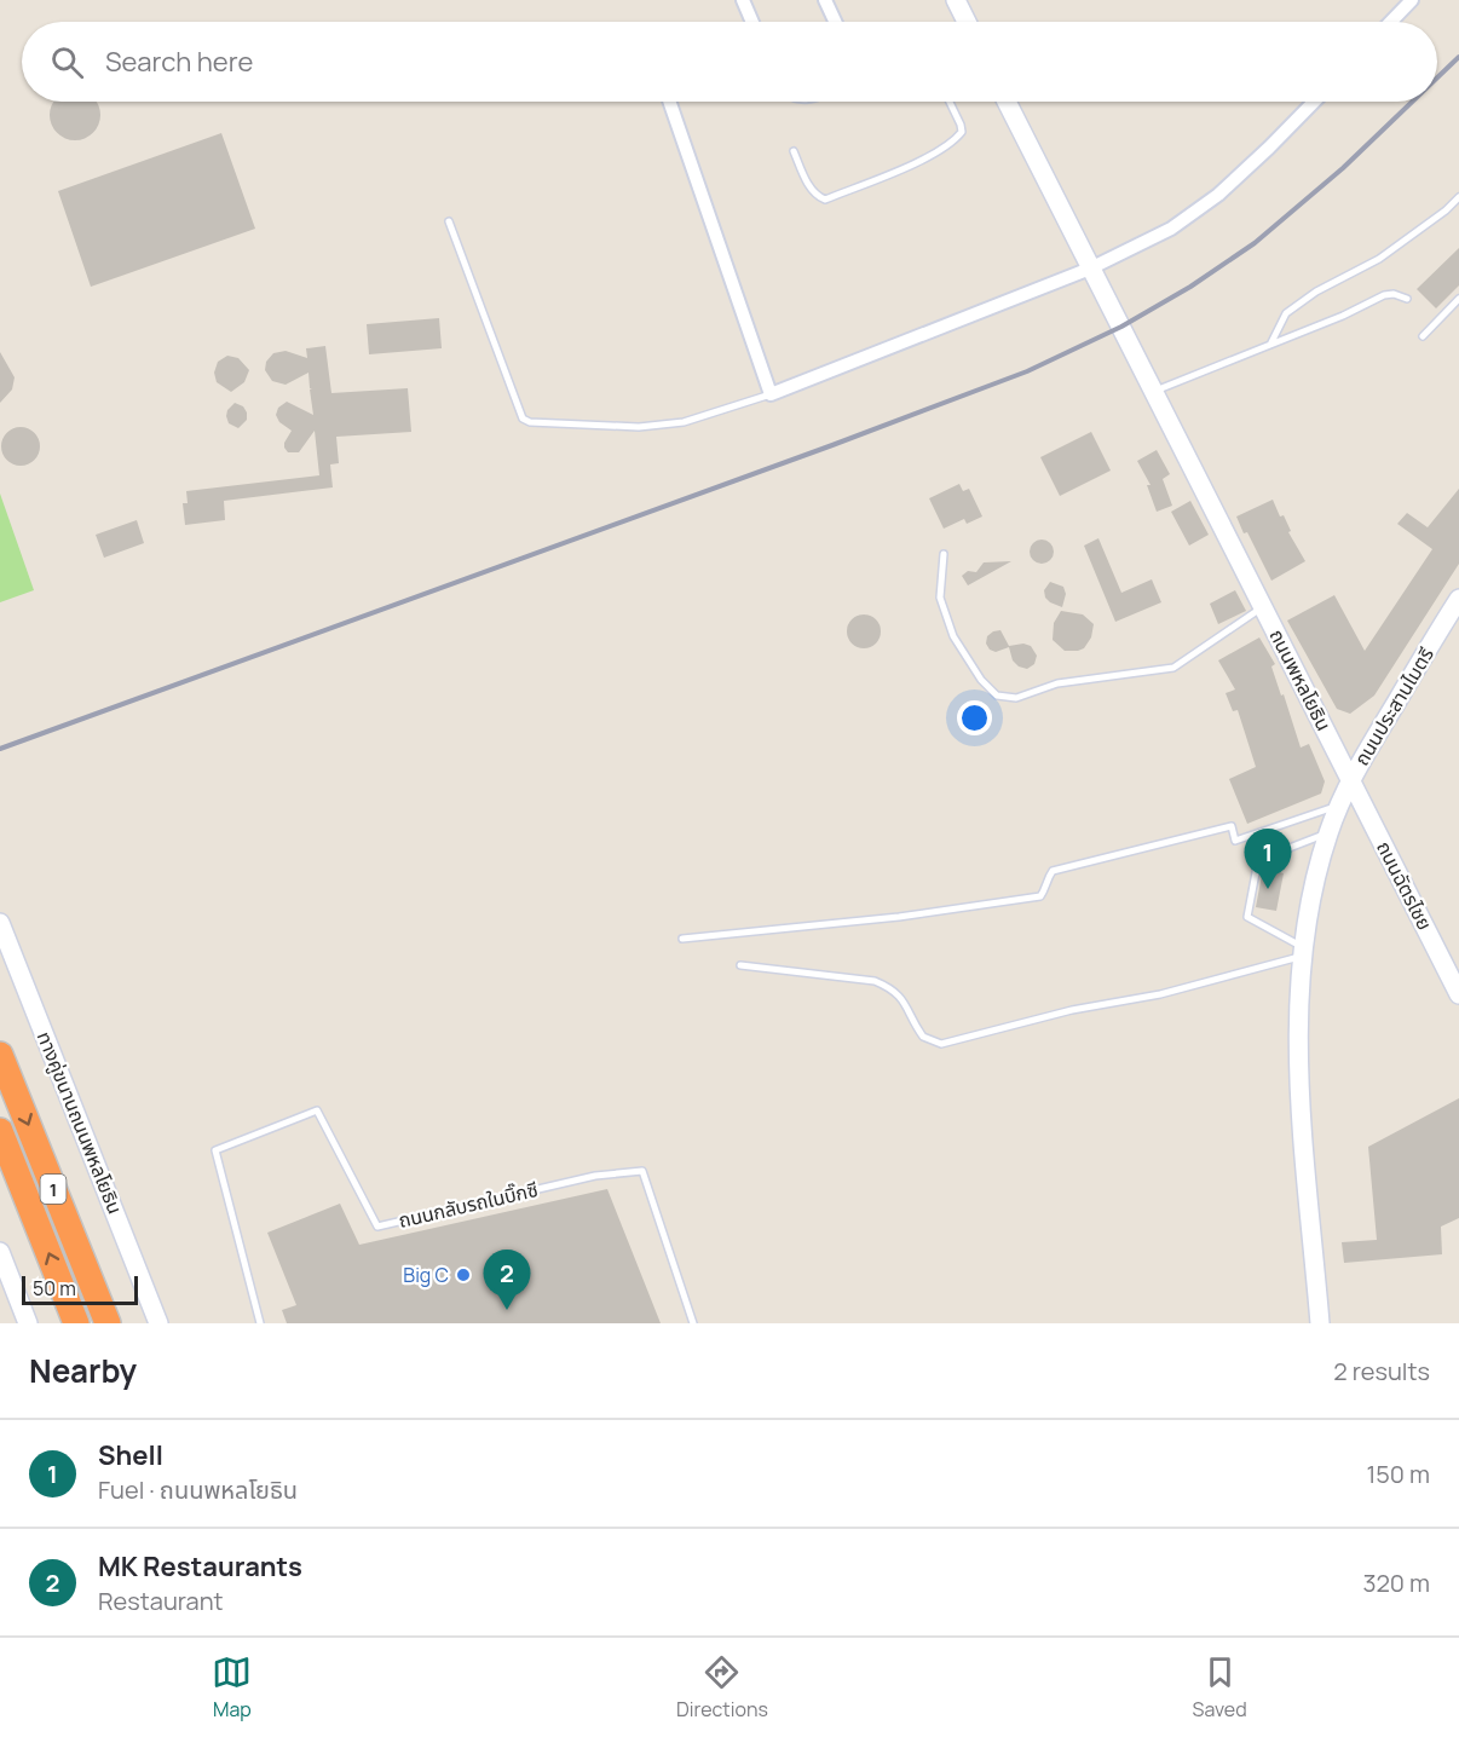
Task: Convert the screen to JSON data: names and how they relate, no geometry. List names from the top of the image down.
{
  "streets": {
    "highway": ["1"],
    "main road": [
      "ถนนพหลโยธิน",
      "ถนนประสานไมตรี",
      "ถนนฉัตรไชย",
      "ทางคู่ขนานถนนพหลโยธิน"
    ],
    "lane": ["ถนนกลับรถในบิ๊กซี"]
  },
  "crossings": [
    ["ถนนพหลโยธิน", "ถนนประสานไมตรี"],
    ["ถนนพหลโยธิน", "ถนนฉัตรไชย"],
    ["ถนนประสานไมตรี", "ถนนฉัตรไชย"]
  ],
  "places": ["Big C"],
  "scale_bar": "50 m",
  "page": {
    "search": "Search here",
    "pins": ["1", "2"],
    "scale": "50 m",
    "heading": ["Nearby", "2 results"],
    "list": [
      {
        "mark": "1",
        "name": "Shell",
        "note": "Fuel · ถนนพหลโยธิน",
        "value": "150 m"
      },
      {
        "mark": "2",
        "name": "MK Restaurants",
        "note": "Restaurant",
        "value": "320 m"
      }
    ],
    "nav": ["Map", "Directions", "Saved"]
  }
}
